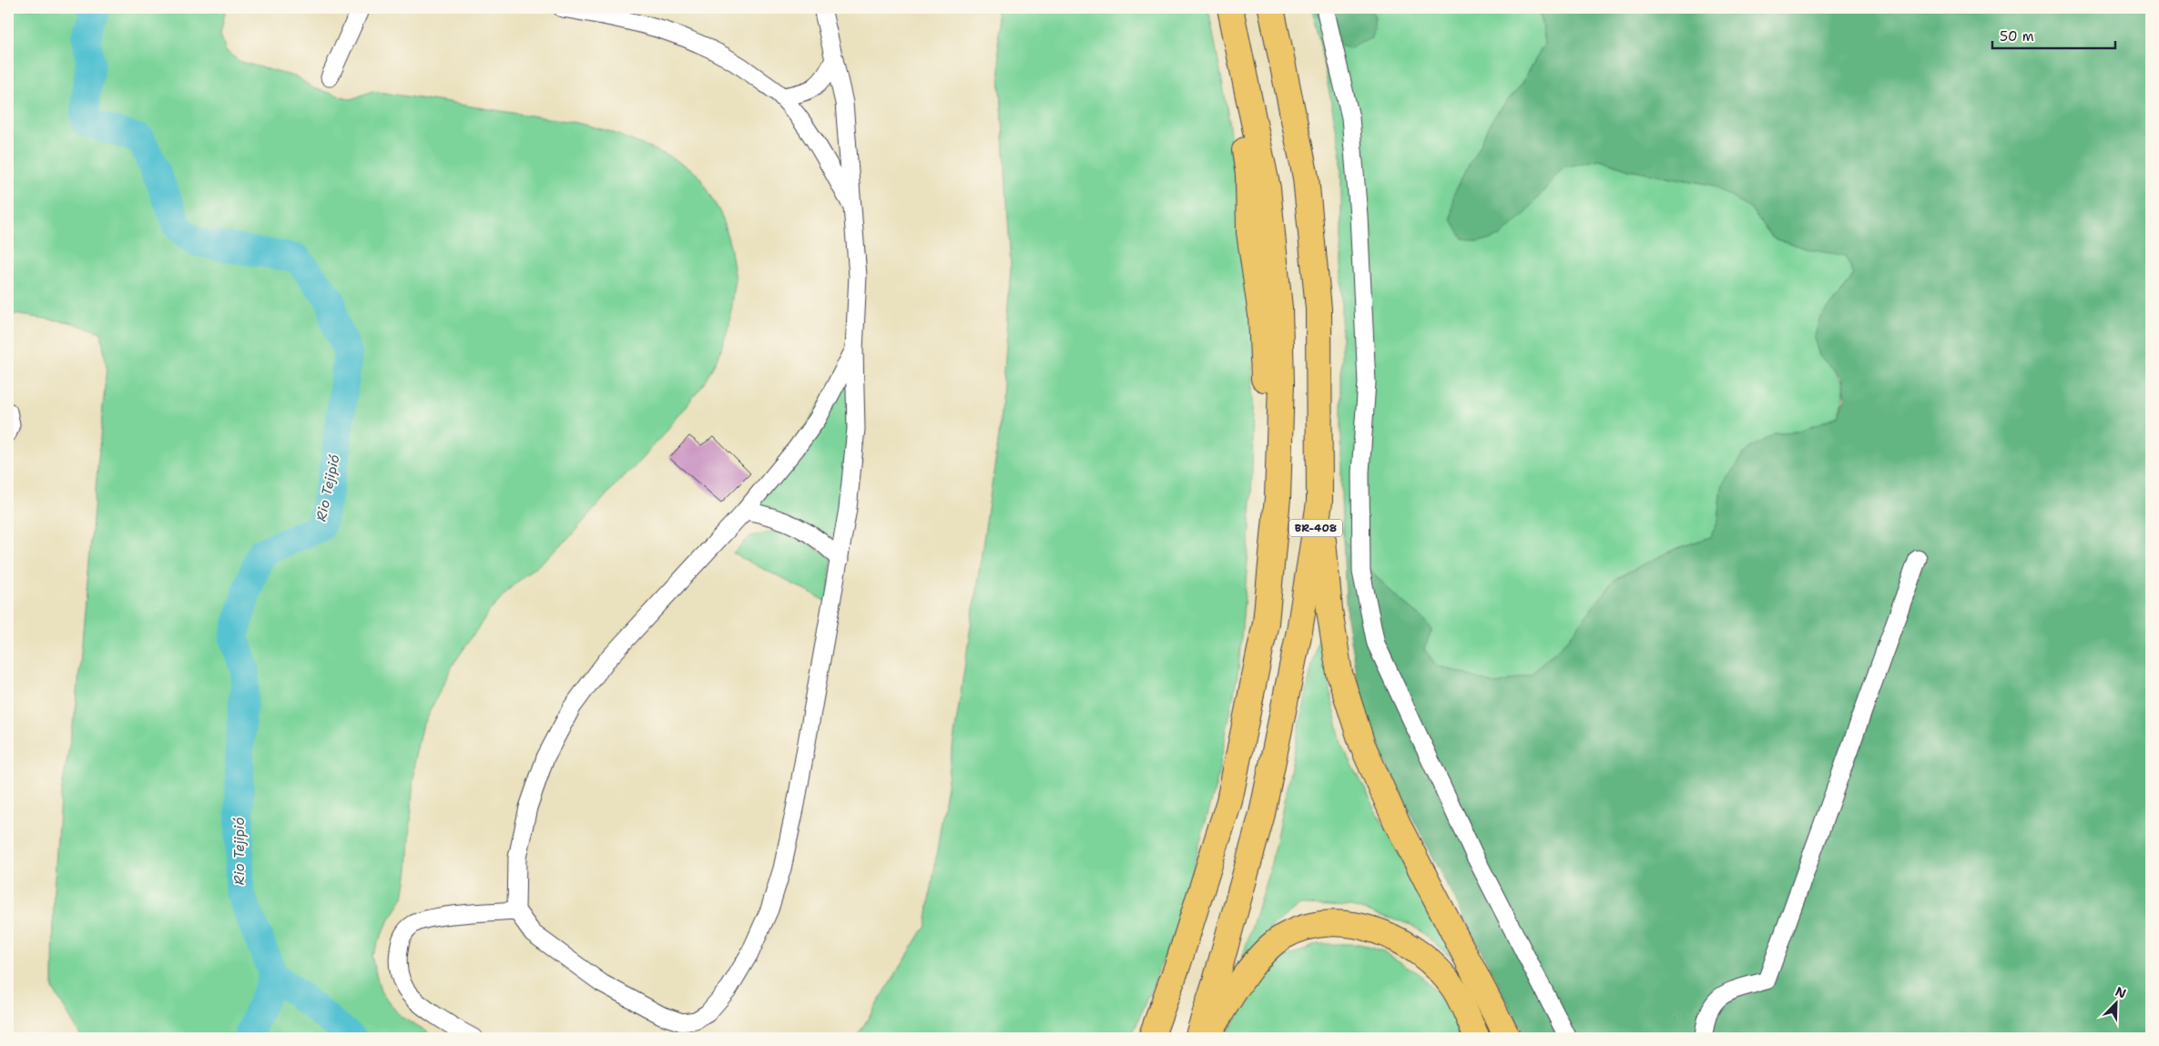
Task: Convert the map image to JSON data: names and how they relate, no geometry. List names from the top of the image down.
{
  "streets": {
    "highway": ["BR-408"]
  },
  "water": ["Rio Tejipió"],
  "scale_bar": "50 m",
  "north": "top right"
}
